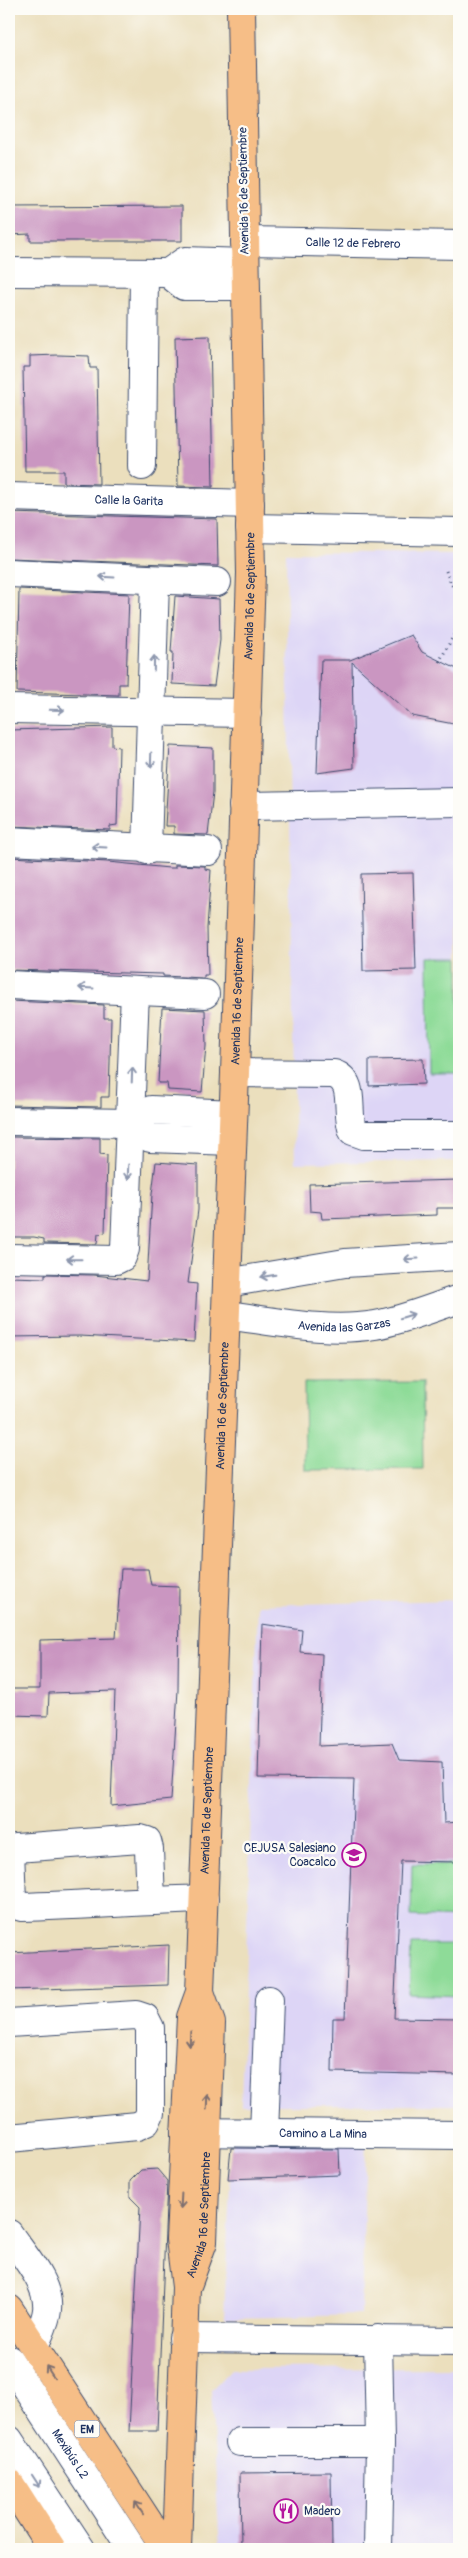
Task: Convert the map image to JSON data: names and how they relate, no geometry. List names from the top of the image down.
{
  "streets": {
    "main road": ["Avenida 16 de Septiembre", "EM"],
    "street": [
      "Calle 12 de Febrero",
      "Calle la Garita",
      "Avenida las Garzas",
      "Camino a La Mina",
      "Mexibús L2"
    ]
  },
  "crossings": [
    ["Avenida 16 de Septiembre", "Calle 12 de Febrero"],
    ["Avenida 16 de Septiembre", "Calle la Garita"],
    ["Avenida 16 de Septiembre", "Avenida las Garzas"],
    ["Avenida 16 de Septiembre", "Camino a La Mina"]
  ],
  "places": {
    "school or university": ["CEJUSA Salesiano Coacalco"],
    "restaurant": ["Madero"]
  }
}
